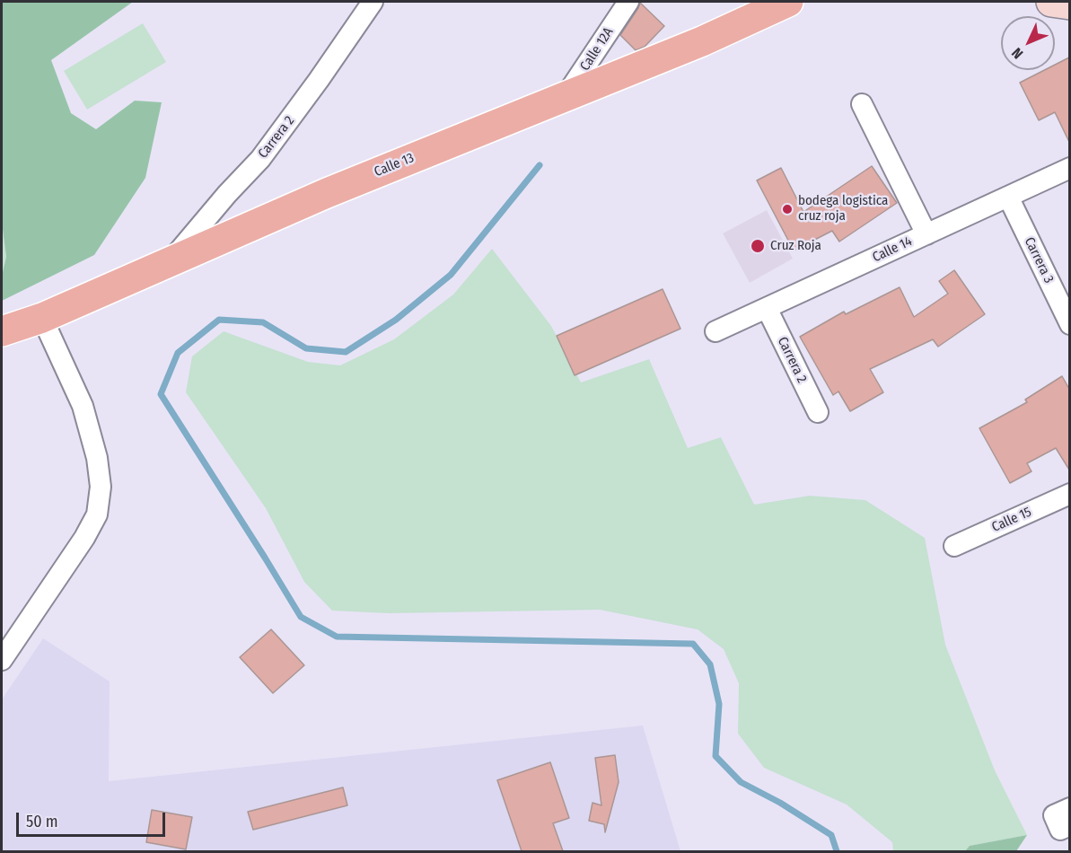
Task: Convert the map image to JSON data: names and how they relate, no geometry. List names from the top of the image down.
{
  "streets": {
    "main road": ["Calle 13"],
    "street": [
      "Calle 12A",
      "Carrera 2",
      "Calle 14",
      "Carrera 3",
      "Calle 15"
    ]
  },
  "crossings": [
    ["Calle 12A", "Calle 13"],
    ["Carrera 2", "Calle 13"],
    ["Carrera 2", "Calle 14"],
    ["Calle 14", "Carrera 3"]
  ],
  "places": ["bodega logistica cruz roja", "Cruz Roja"],
  "scale_bar": "50 m",
  "north": "bottom left"
}
